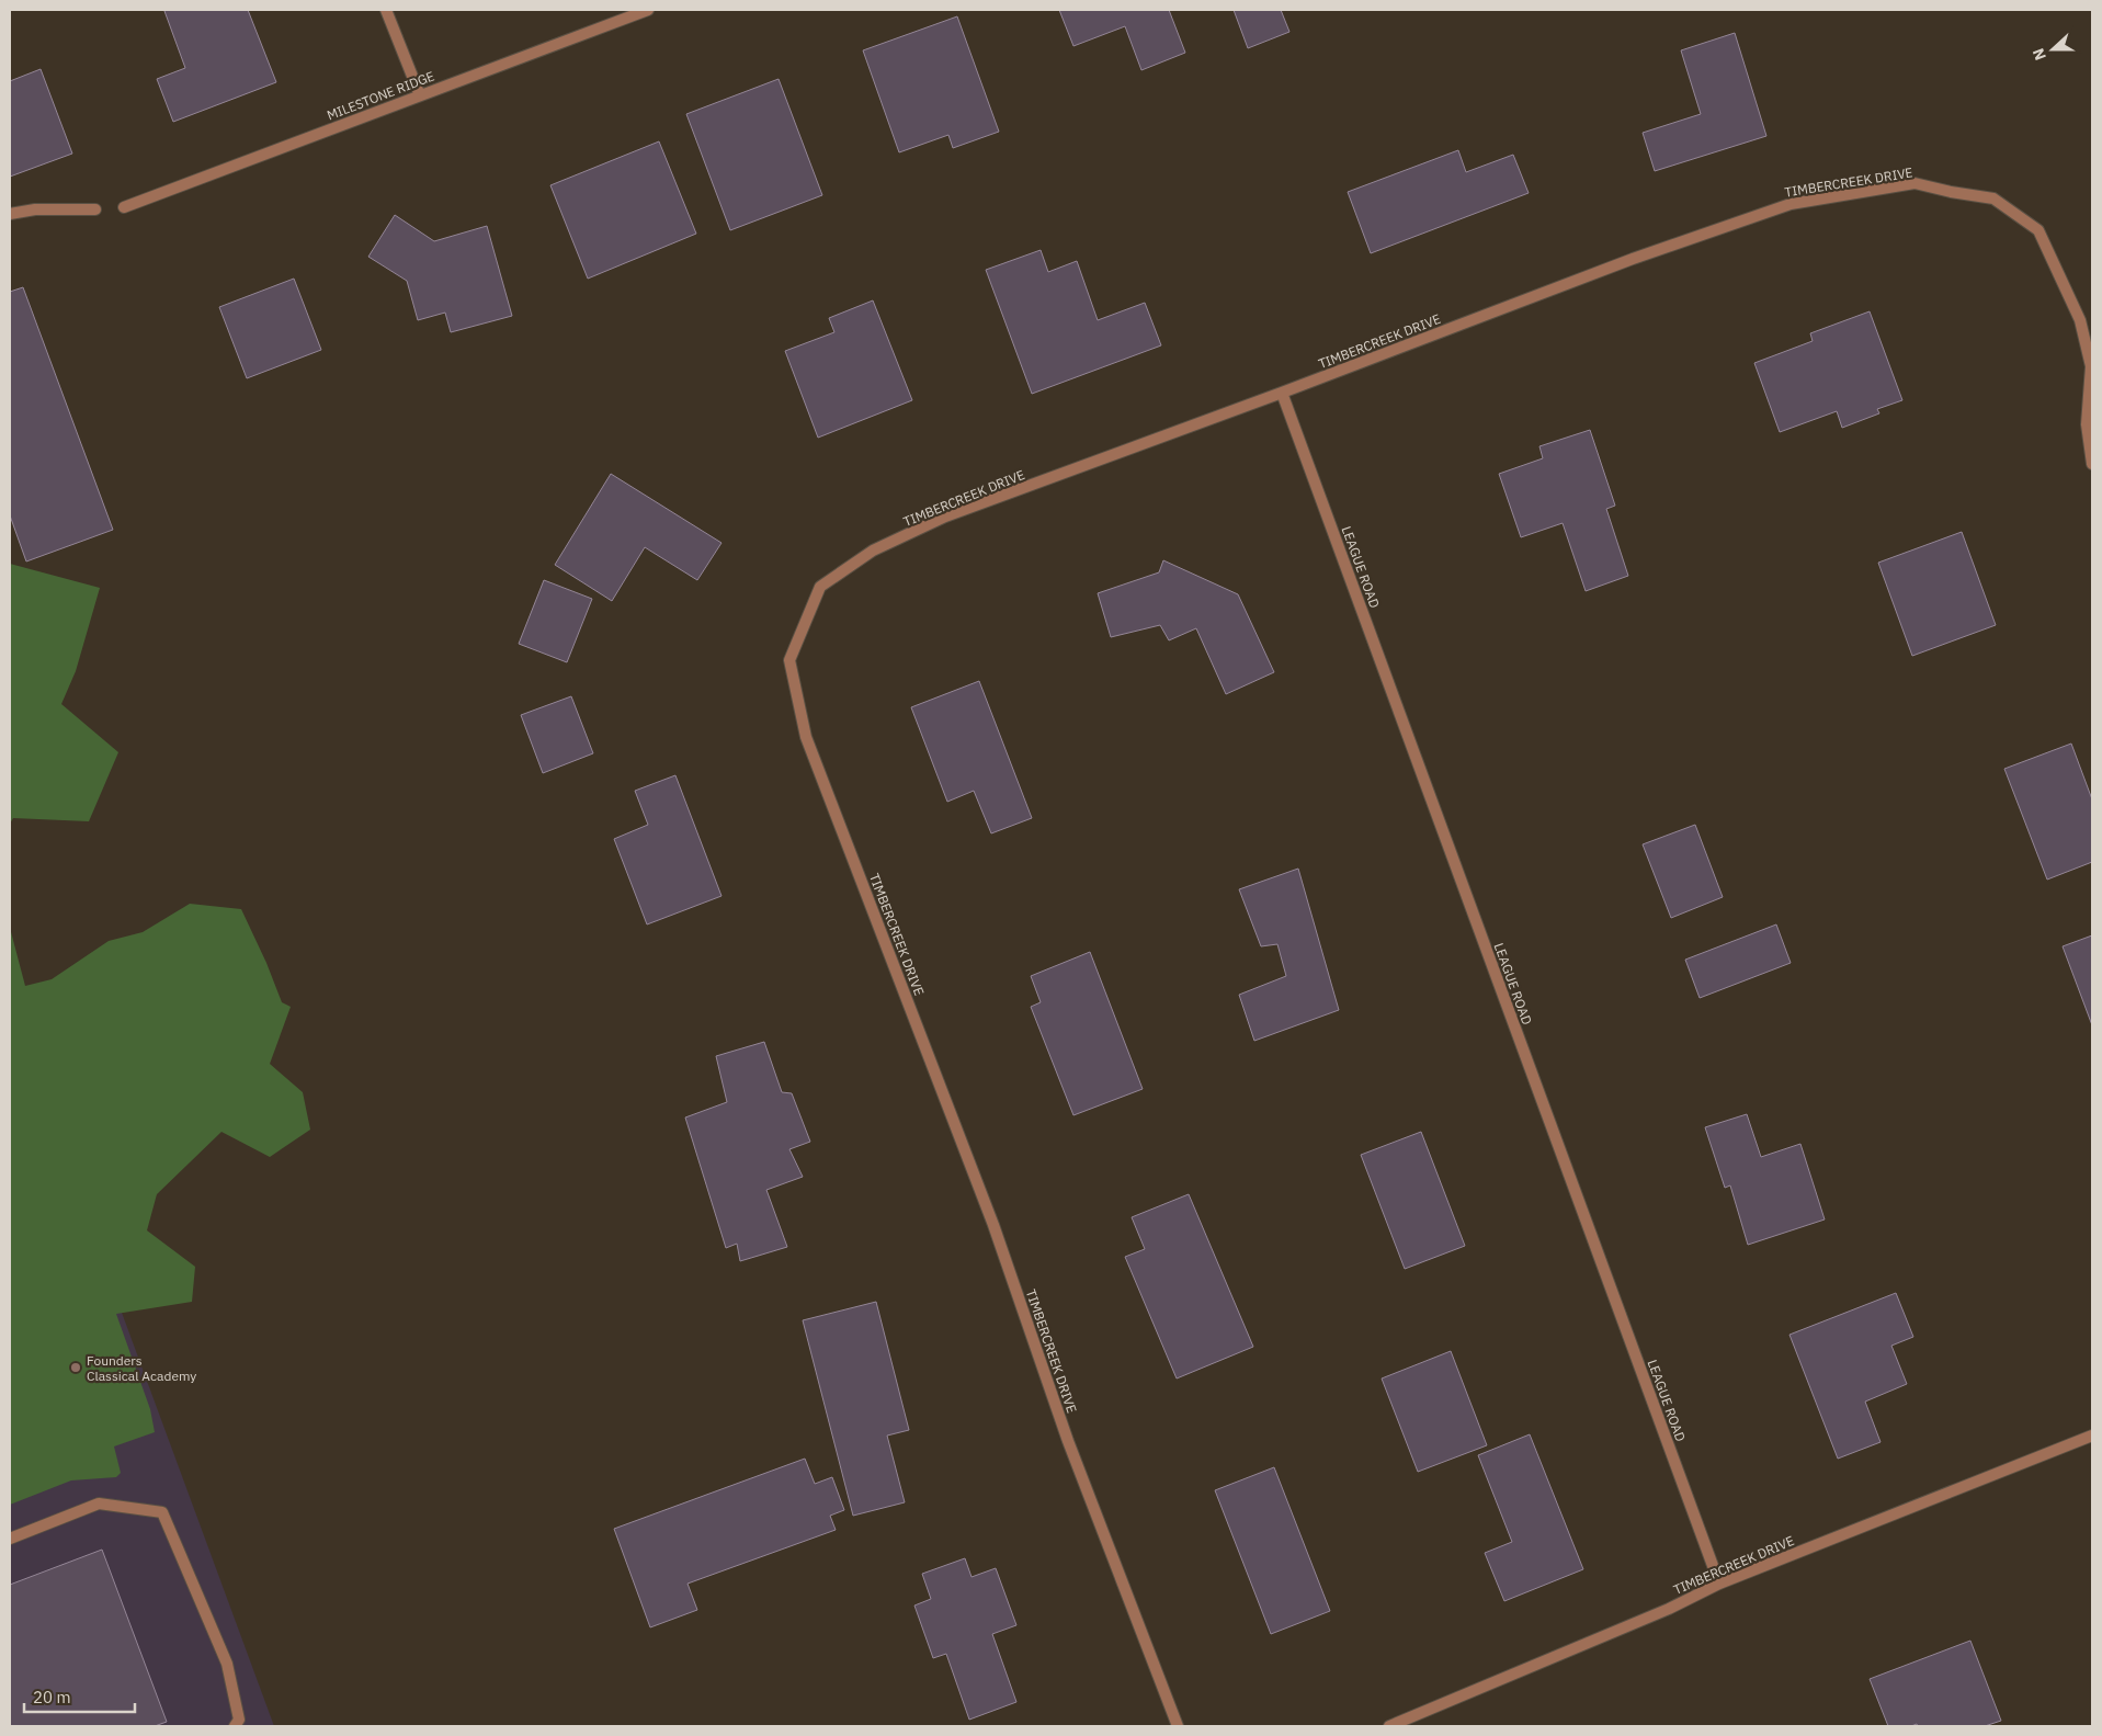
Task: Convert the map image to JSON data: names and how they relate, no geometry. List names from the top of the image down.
{
  "streets": {
    "street": ["MILESTONE RIDGE", "TIMBERCREEK DRIVE", "LEAGUE ROAD"]
  },
  "crossings": [
    ["TIMBERCREEK DRIVE", "LEAGUE ROAD"]
  ],
  "places": ["Founders Classical Academy"],
  "scale_bar": "20 m",
  "north": "left"
}
